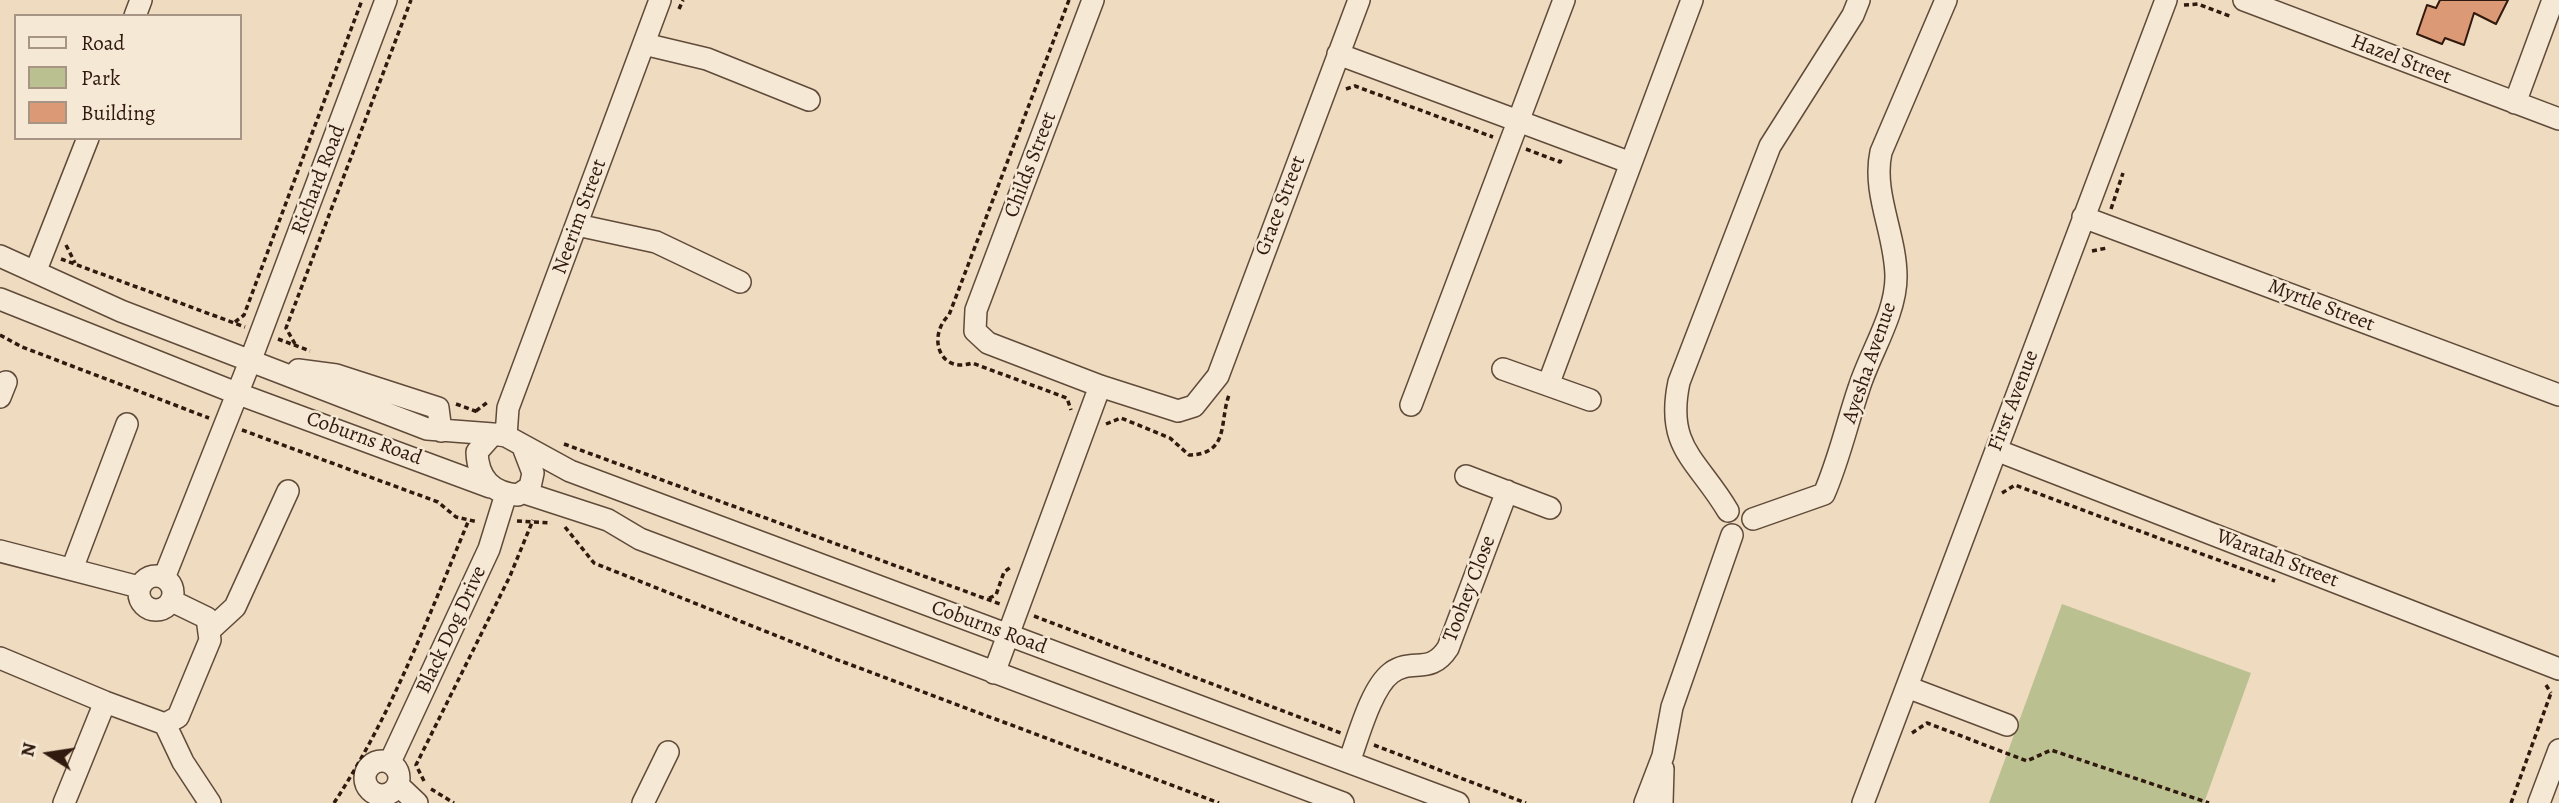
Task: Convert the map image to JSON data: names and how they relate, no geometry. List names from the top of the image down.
{
  "streets": {
    "street": [
      "Hazel Street",
      "Childs Street",
      "Richard Road",
      "Grace Street",
      "Neerim Street",
      "Myrtle Street",
      "Ayesha Avenue",
      "First Avenue",
      "Coburns Road",
      "Waratah Street",
      "Toohey Close",
      "Black Dog Drive"
    ]
  },
  "crossings": [
    ["Childs Street", "Grace Street"],
    ["Richard Road", "Coburns Road"],
    ["Neerim Street", "Coburns Road"],
    ["Neerim Street", "Black Dog Drive"],
    ["Myrtle Street", "First Avenue"],
    ["First Avenue", "Waratah Street"],
    ["Coburns Road", "Toohey Close"],
    ["Coburns Road", "Black Dog Drive"]
  ],
  "legend": ["Road", "Park", "Building"],
  "north": "left"
}
